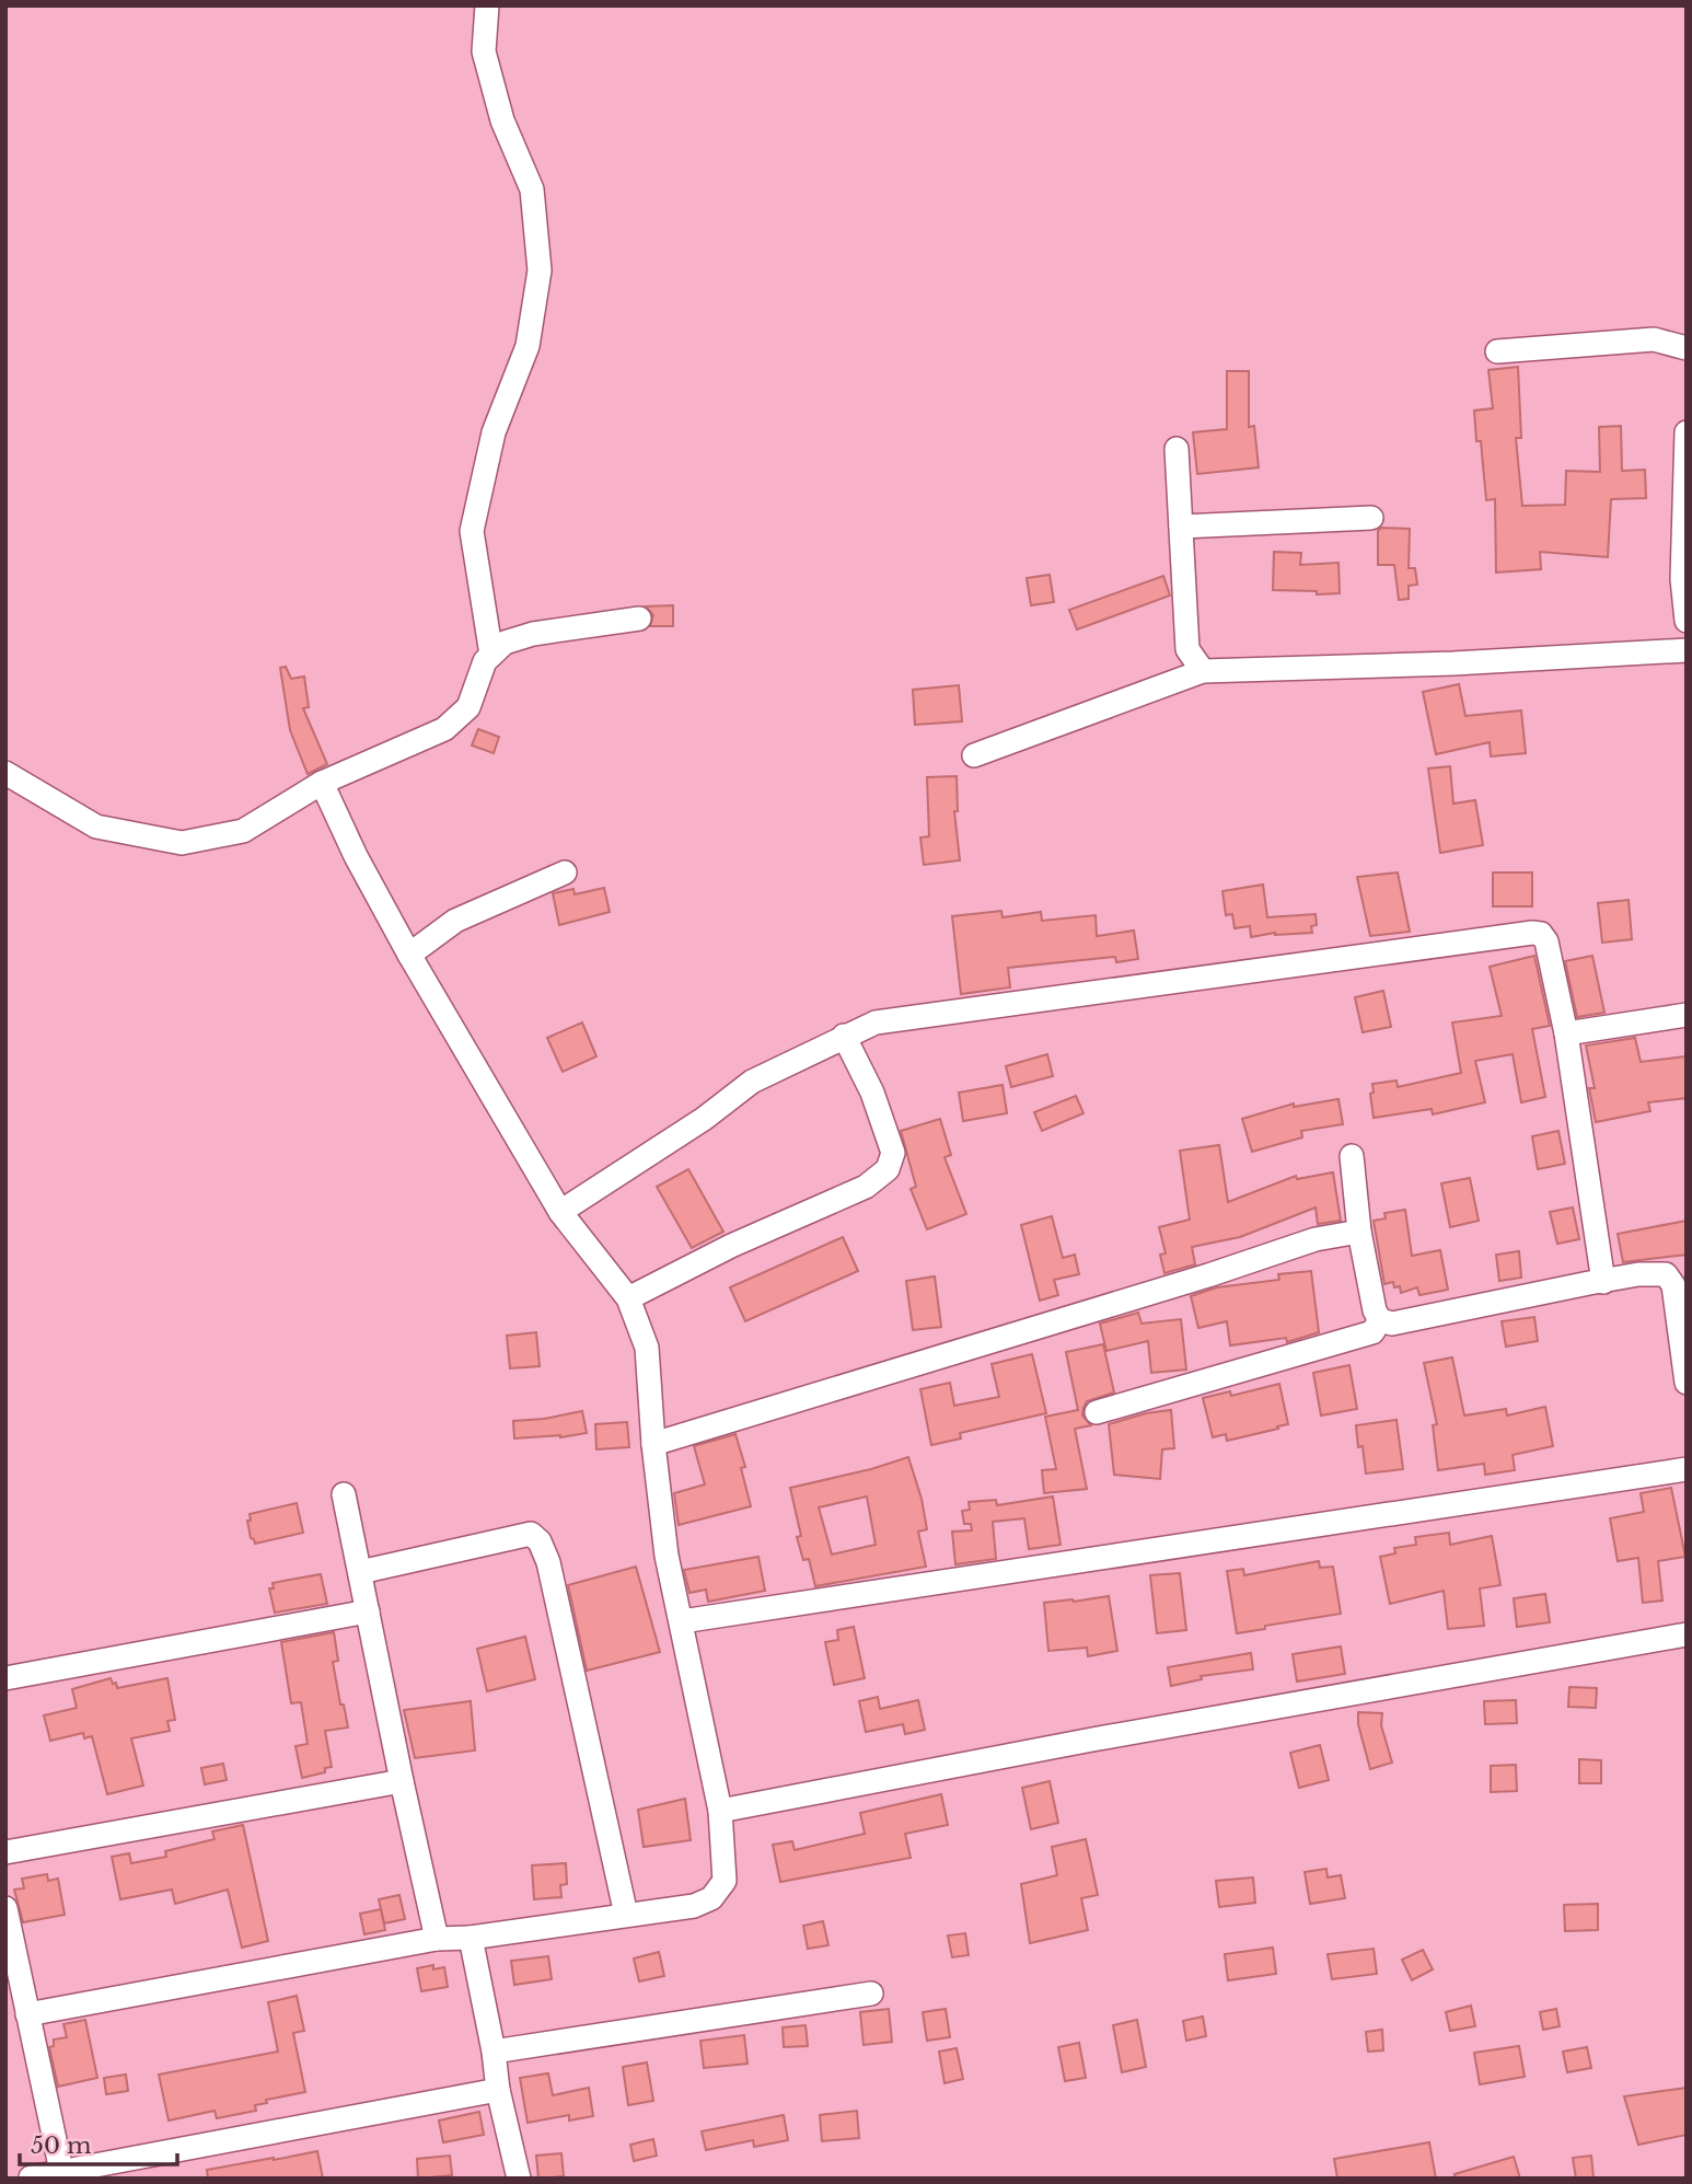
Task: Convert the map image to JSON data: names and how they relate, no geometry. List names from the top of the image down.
{
  "scale_bar": "50 m"
}
